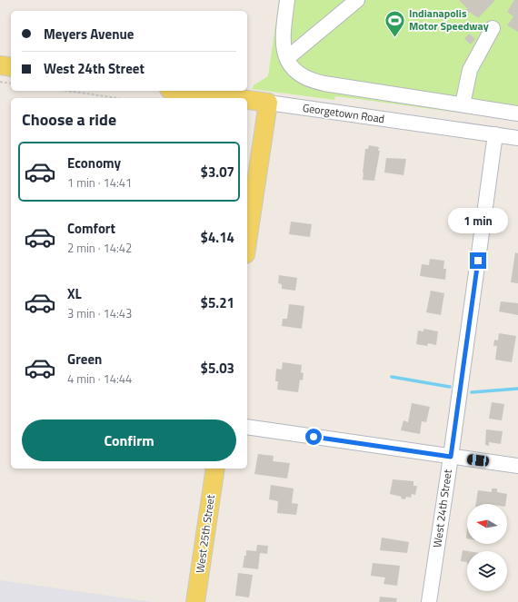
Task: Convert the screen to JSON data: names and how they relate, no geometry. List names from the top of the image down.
{
  "streets": {
    "main road": ["Georgetown Road", "West 25th Street"],
    "street": ["West 24th Street"]
  },
  "crossings": [
    ["Georgetown Road", "West 24th Street"]
  ],
  "places": {
    "sports": ["Indianapolis Motor Speedway"]
  },
  "north": "left",
  "page": {
    "banner": ["Meyers Avenue", "West 24th Street"],
    "heading": "Choose a ride",
    "list": [
      {
        "name": "Economy",
        "note": "1 min · 14:41",
        "value": "$3.07"
      },
      {
        "name": "Comfort",
        "note": "2 min · 14:42",
        "value": "$4.14"
      },
      {
        "name": "XL",
        "note": "3 min · 14:43",
        "value": "$5.21"
      },
      {
        "name": "Green",
        "note": "4 min · 14:44",
        "value": "$5.03"
      }
    ],
    "bubble": "1 min",
    "buttons": "Confirm"
  }
}
